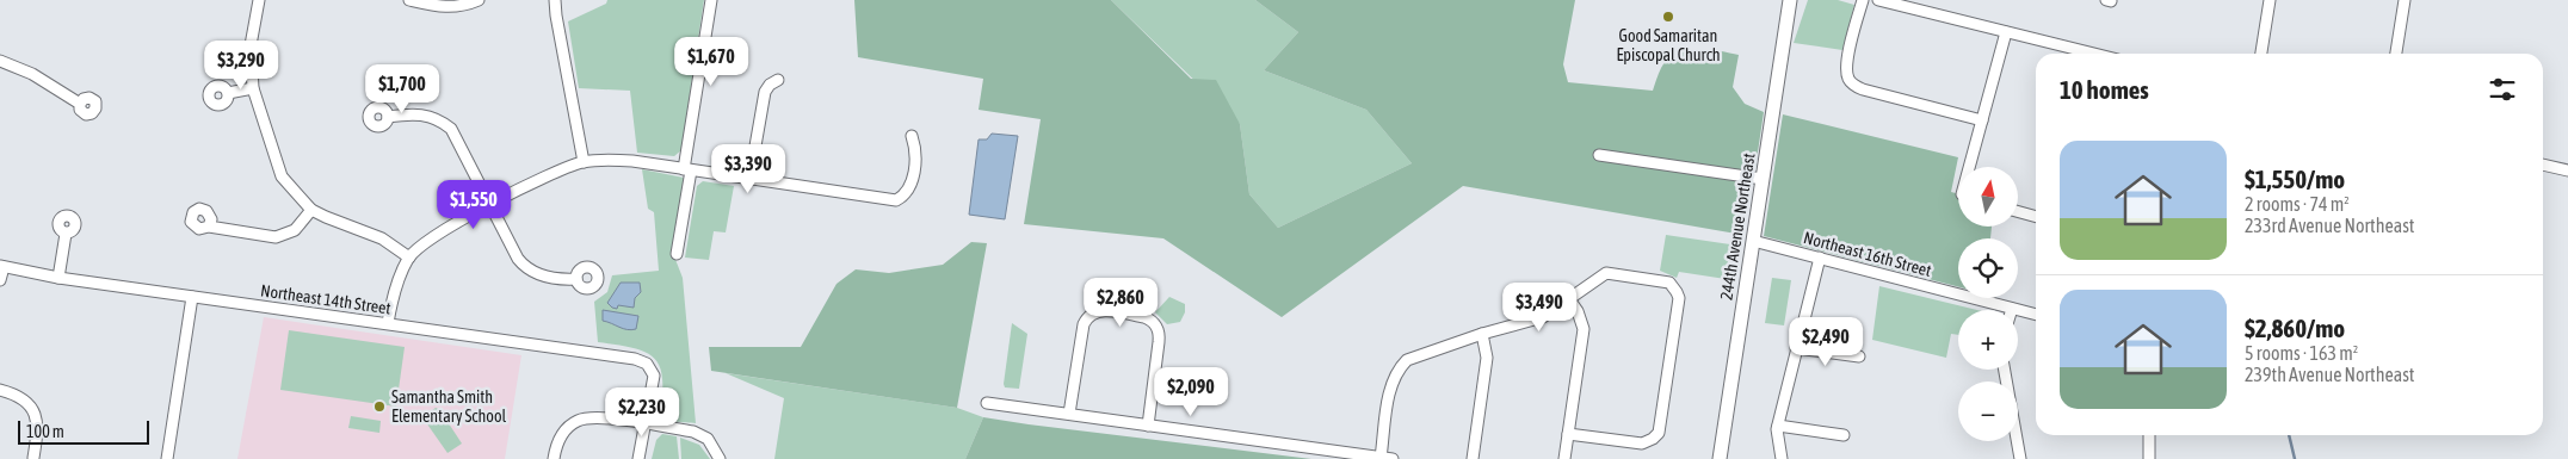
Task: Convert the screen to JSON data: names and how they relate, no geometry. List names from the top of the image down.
{
  "streets": {
    "street": ["244th Avenue Northeast", "Northeast 16th Street", "Northeast 14th Street"]
  },
  "crossings": [
    ["244th Avenue Northeast", "Northeast 16th Street"]
  ],
  "places": ["Good Samaritan Episcopal Church", "Samantha Smith Elementary School"],
  "scale_bar": "100 m",
  "north": "top",
  "page": {
    "price": [
      "$1,670",
      "$3,290",
      "$1,700",
      "$3,390",
      "$1,550",
      "$2,860",
      "$3,490",
      "$2,490",
      "$2,090",
      "$2,230"
    ],
    "heading": "10 homes",
    "list": [
      {
        "name": "$1,550/mo",
        "note": "2 rooms · 74 m² · 233rd Avenue Northeast"
      },
      {
        "name": "$2,860/mo",
        "note": "5 rooms · 163 m² · 239th Avenue Northeast"
      }
    ],
    "map_buttons": ["+", "−"],
    "scale": "100 m"
  }
}
